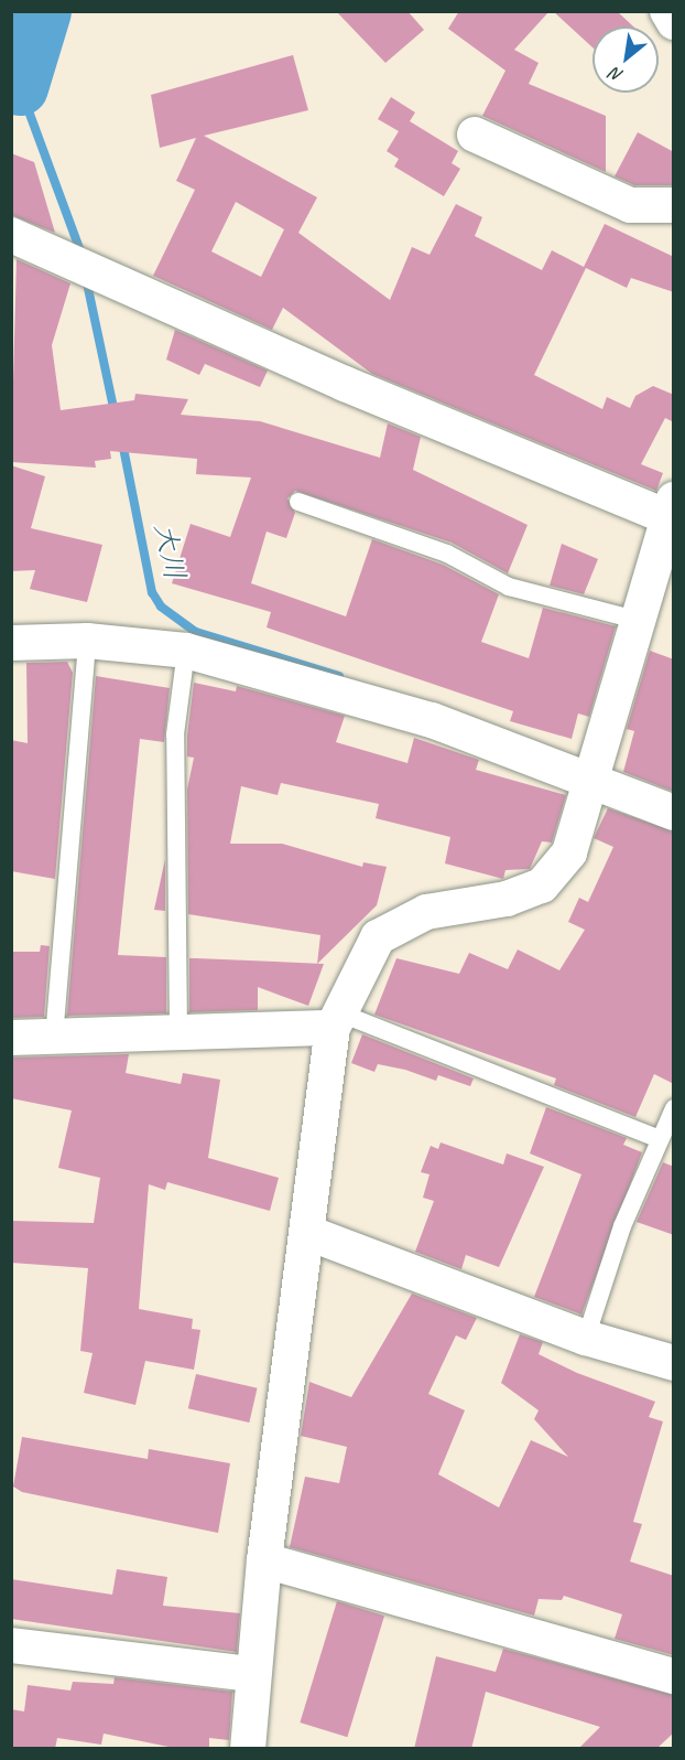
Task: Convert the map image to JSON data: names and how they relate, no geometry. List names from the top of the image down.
{
  "water": ["大川"],
  "north": "bottom left"
}
